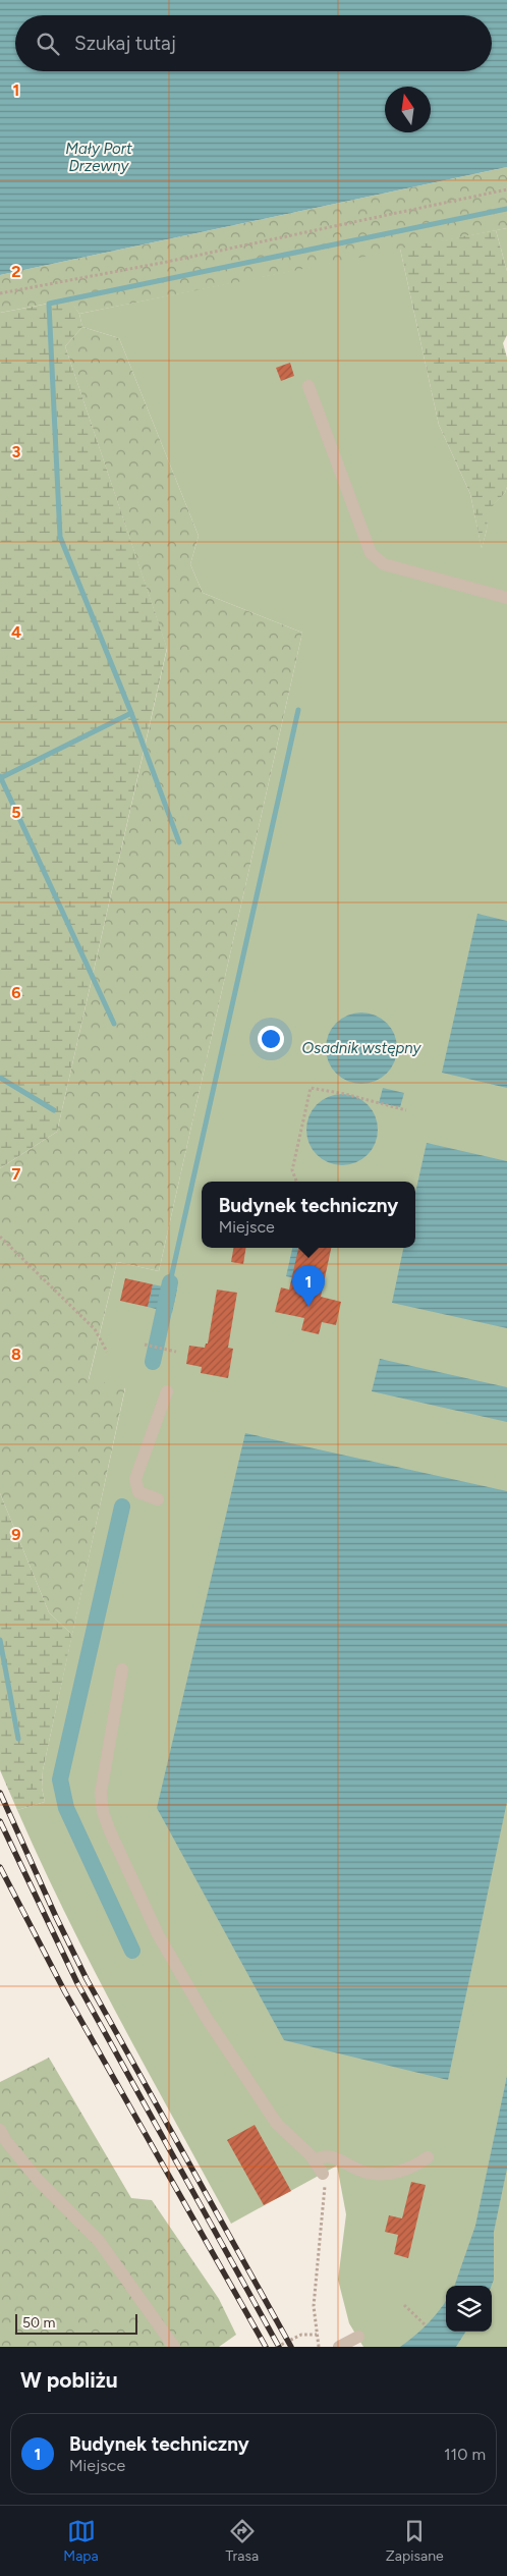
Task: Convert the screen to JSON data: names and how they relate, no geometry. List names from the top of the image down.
{
  "water": ["Mały Port Drzewny", "Osadnik wstępny"],
  "scale_bar": "50 m",
  "north": "top",
  "page": {
    "search": "Szukaj tutaj",
    "popup": ["Budynek techniczny", "Miejsce"],
    "pins": "1",
    "scale": "50 m",
    "heading": "W pobliżu",
    "list": [
      {
        "mark": "1",
        "name": "Budynek techniczny",
        "note": "Miejsce",
        "value": "110 m"
      }
    ],
    "nav": ["Mapa", "Trasa", "Zapisane"]
  },
  "grid": {
    "rows": [
      "1",
      "2",
      "3",
      "4",
      "5",
      "6",
      "7",
      "8",
      "9"
    ]
  }
}
